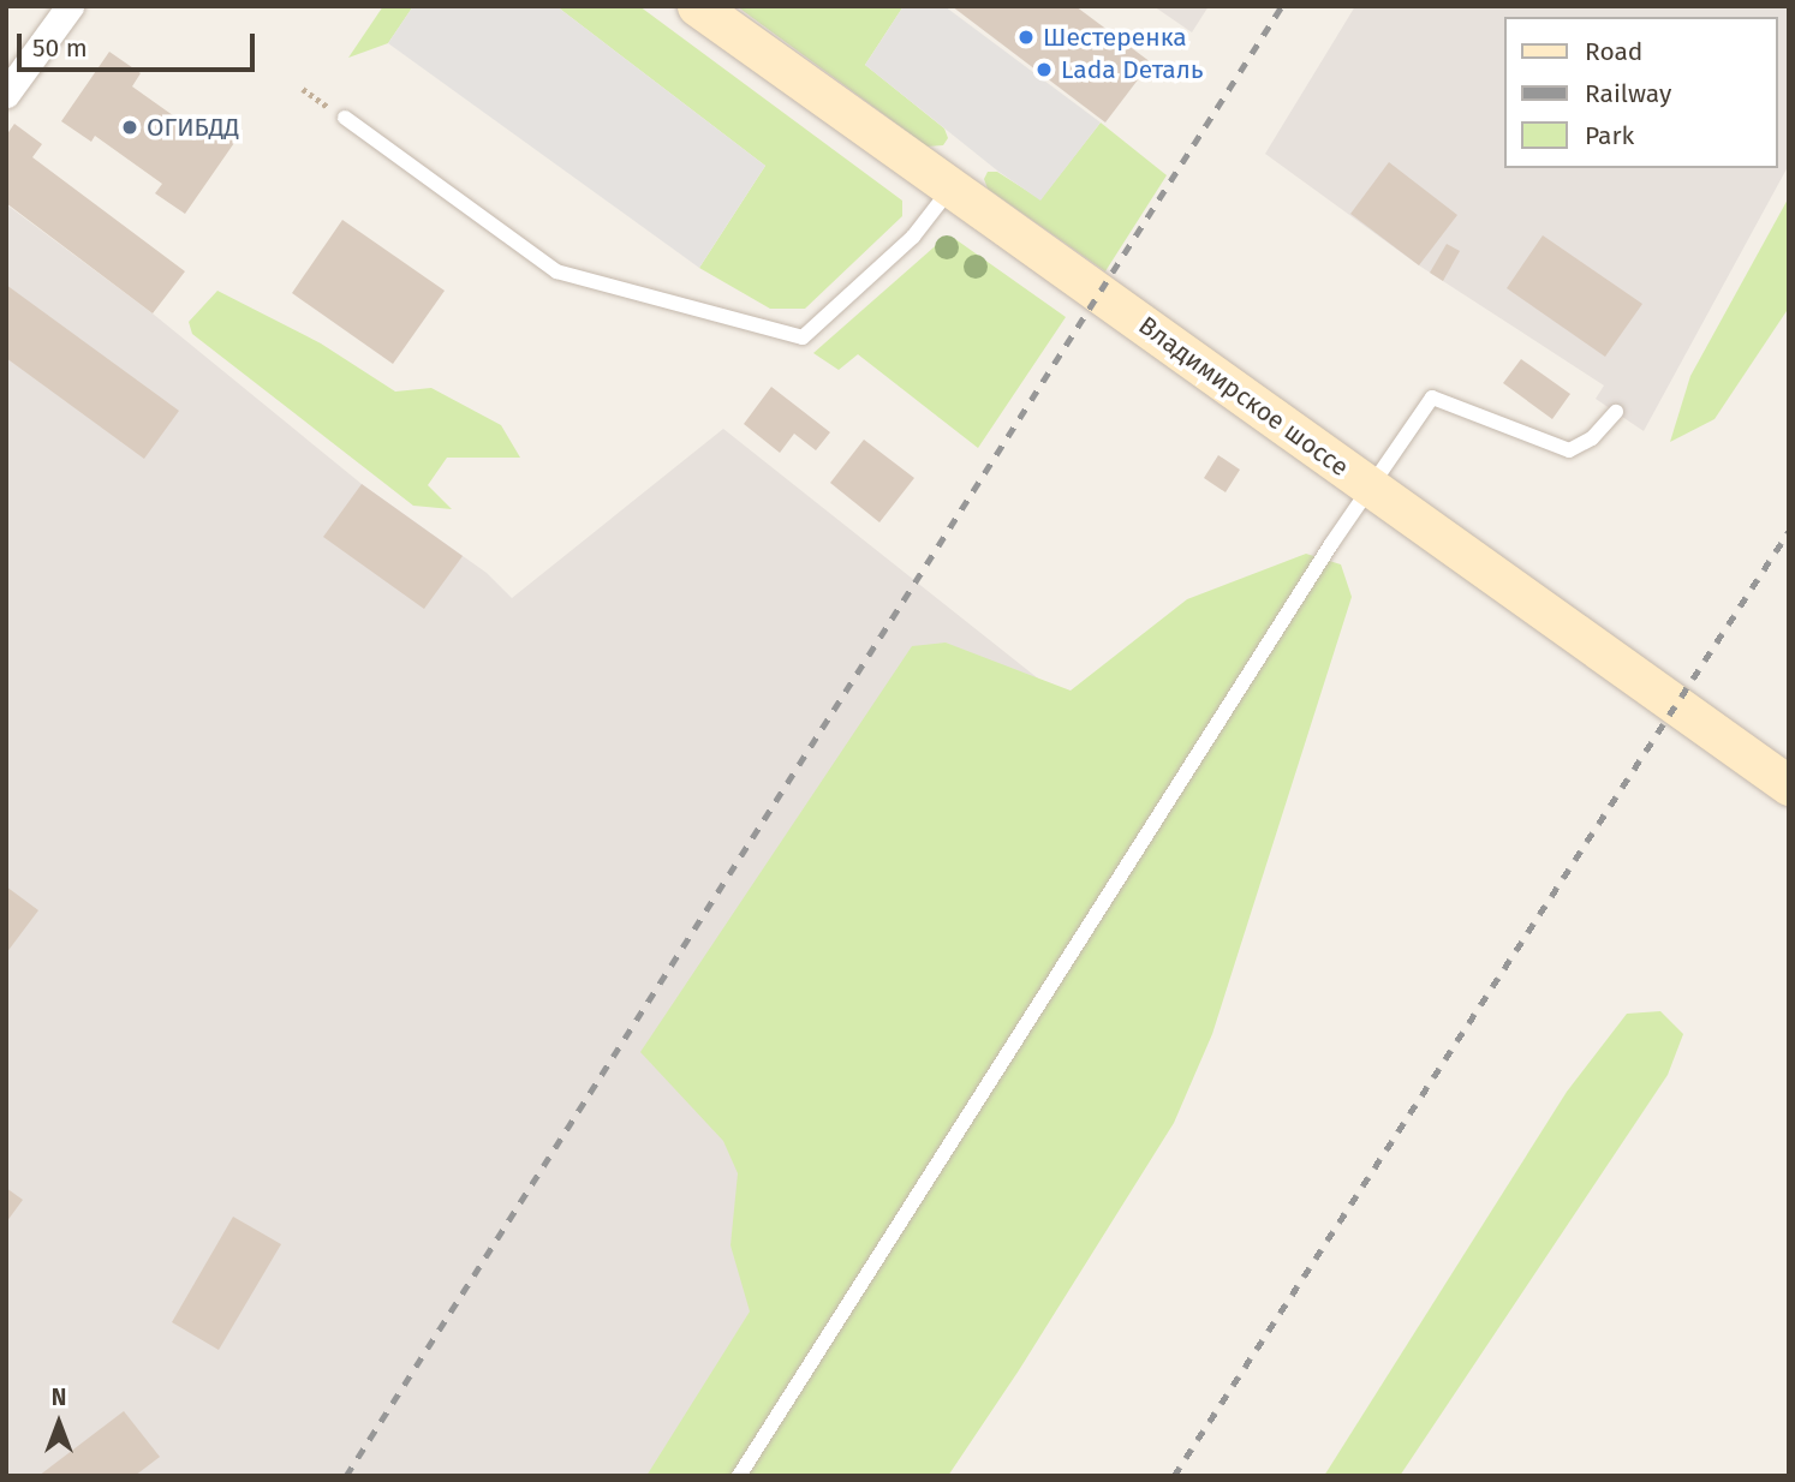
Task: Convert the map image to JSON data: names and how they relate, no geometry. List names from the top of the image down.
{
  "streets": {
    "main road": ["Владимирское шоссе"]
  },
  "places": ["Шестеренка", "Lada Dеталь", "ОГИБДД"],
  "legend": ["Road", "Railway", "Park"],
  "scale_bar": "50 m",
  "north": "top"
}
